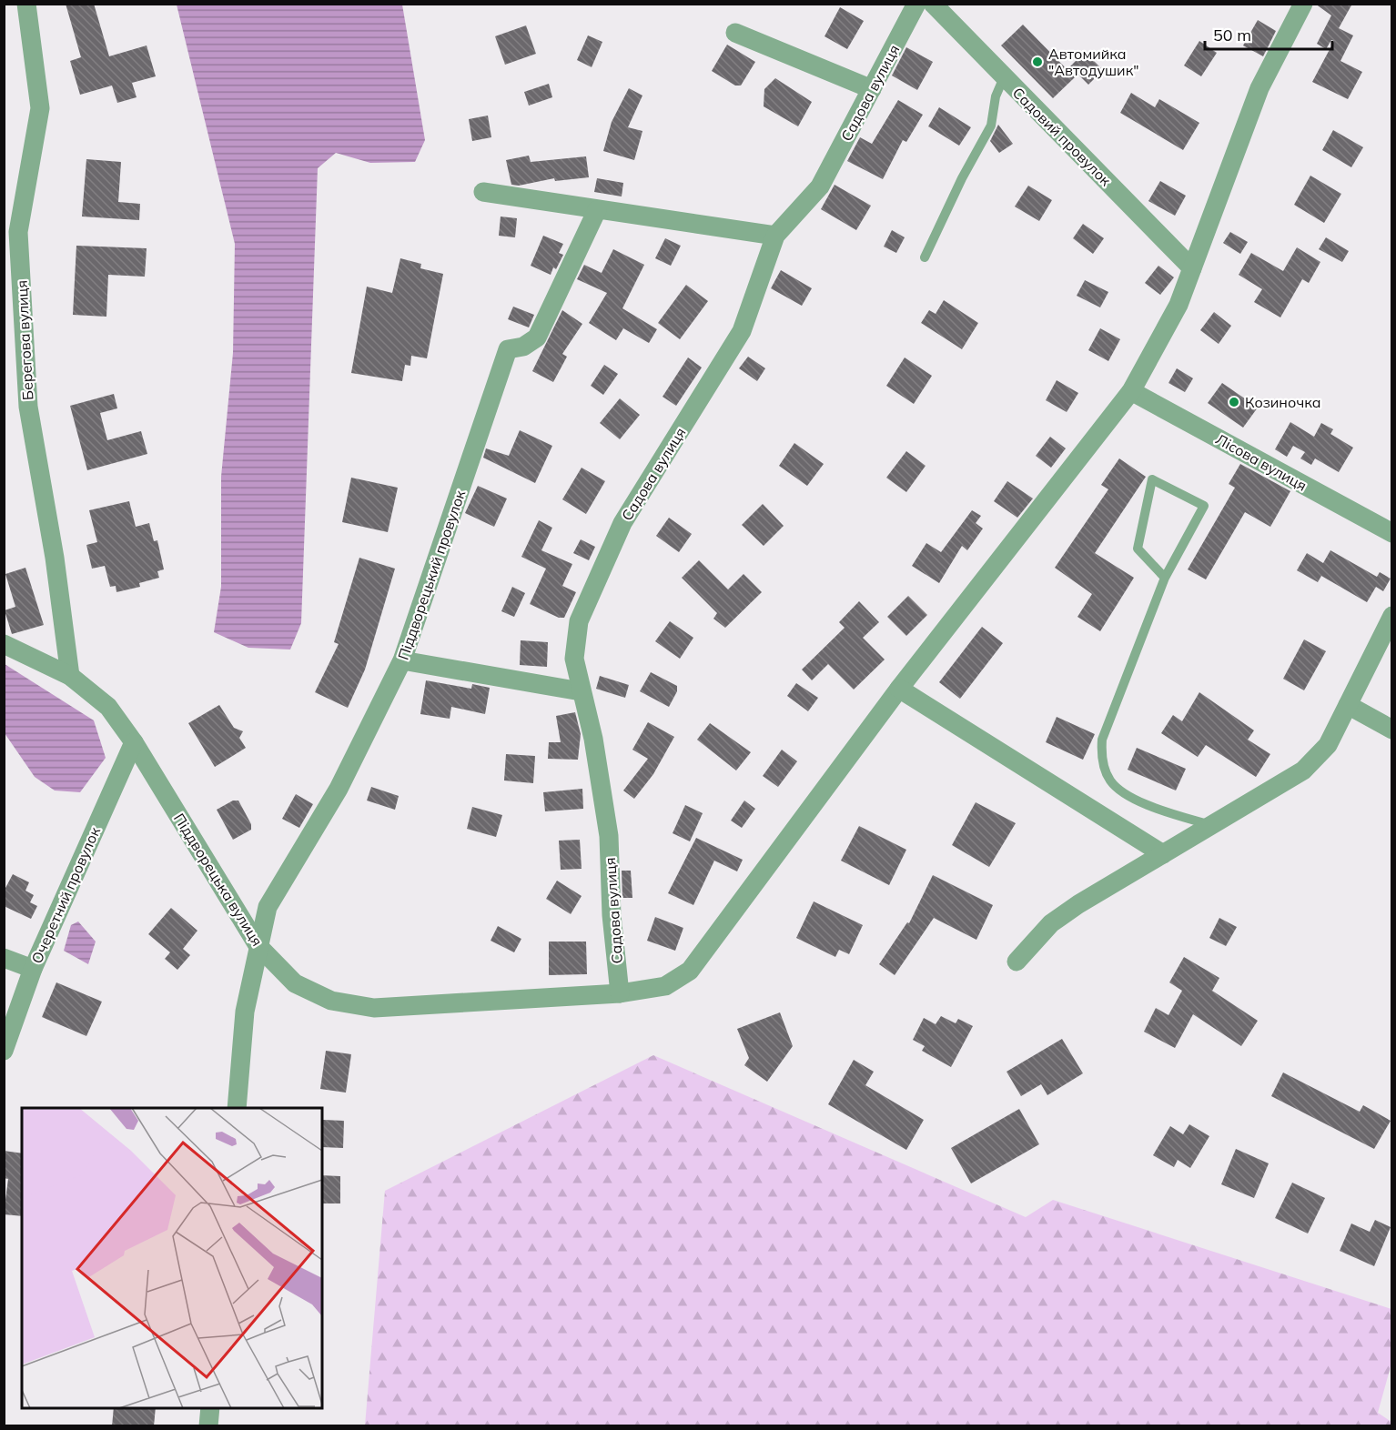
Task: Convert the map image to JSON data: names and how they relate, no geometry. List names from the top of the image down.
{
  "streets": {
    "street": [
      "Садова вулиця",
      "Садовий провулок",
      "Берегова вулиця",
      "Лісова вулиця",
      "Піддворецький провулок",
      "Піддворецька вулиця",
      "Очеретний провулок"
    ]
  },
  "crossings": [
    ["Садова вулиця", "Піддворецька вулиця"],
    ["Садовий провулок", "Піддворецька вулиця"],
    ["Берегова вулиця", "Піддворецька вулиця"],
    ["Лісова вулиця", "Піддворецька вулиця"],
    ["Піддворецький провулок", "Піддворецька вулиця"],
    ["Піддворецька вулиця", "Очеретний провулок"]
  ],
  "places": ["Автомийка \"Автодушик\"", "Козиночка"],
  "scale_bar": "50 m"
}
